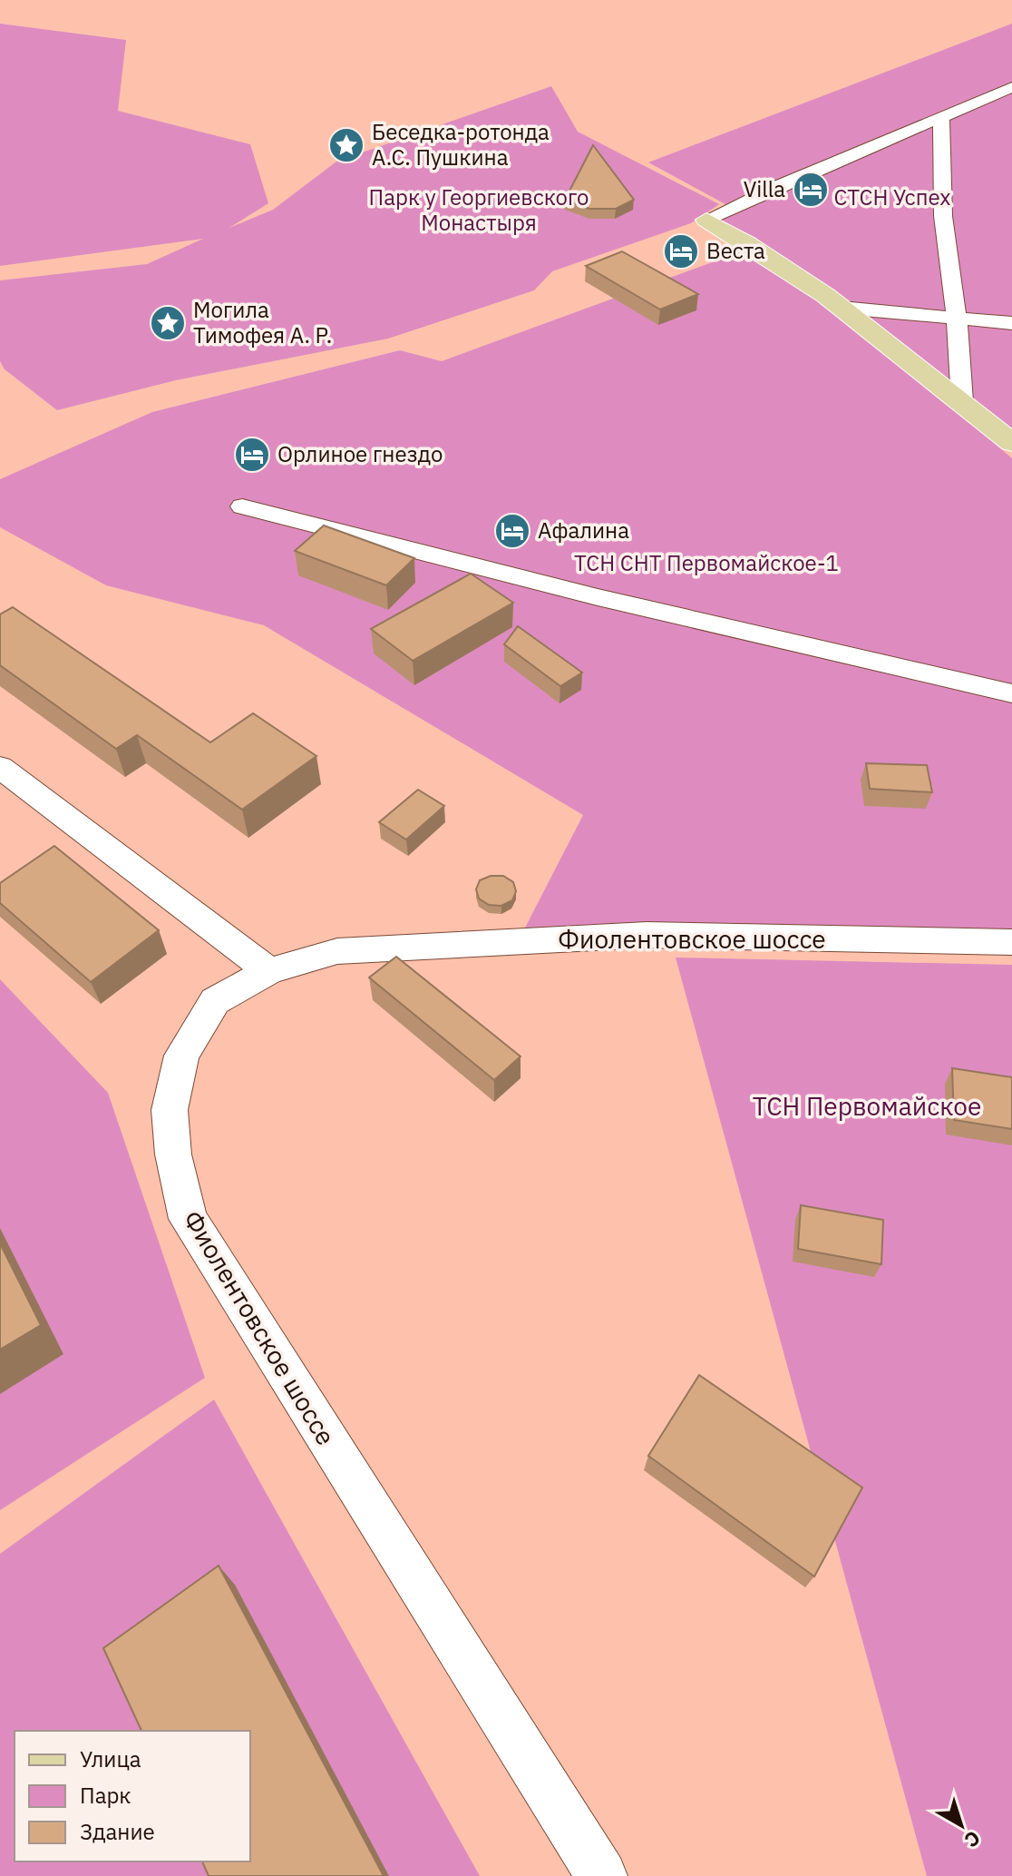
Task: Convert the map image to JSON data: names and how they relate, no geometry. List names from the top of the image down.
{
  "streets": {
    "street": ["Фиолентовское шоссе"]
  },
  "parks": [
    "Парк у Георгиевского Монастыря",
    "СТСН Успех",
    "ТСН СНТ Первомайское-1",
    "ТСН Первомайское"
  ],
  "places": {
    "place": ["Беседка-ротонда А.С. Пушкина", "Могила Тимофея А. Р."],
    "hotel": [
      "Villa",
      "Веста",
      "Орлиное гнездо",
      "Афалина"
    ]
  },
  "legend": ["Улица", "Парк", "Здание"],
  "north": "bottom right"
}
